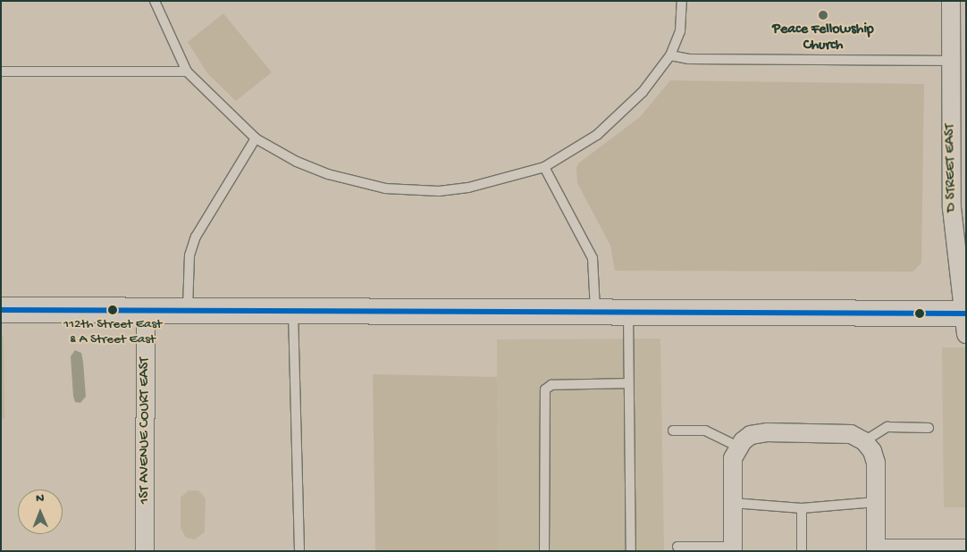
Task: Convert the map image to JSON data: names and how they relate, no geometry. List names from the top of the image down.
{
  "streets": {
    "street": ["D STREET EAST", "1ST AVENUE COURT EAST"]
  },
  "places": ["Peace Fellowship Church", "112th Street East & A Street East"],
  "north": "top"
}
